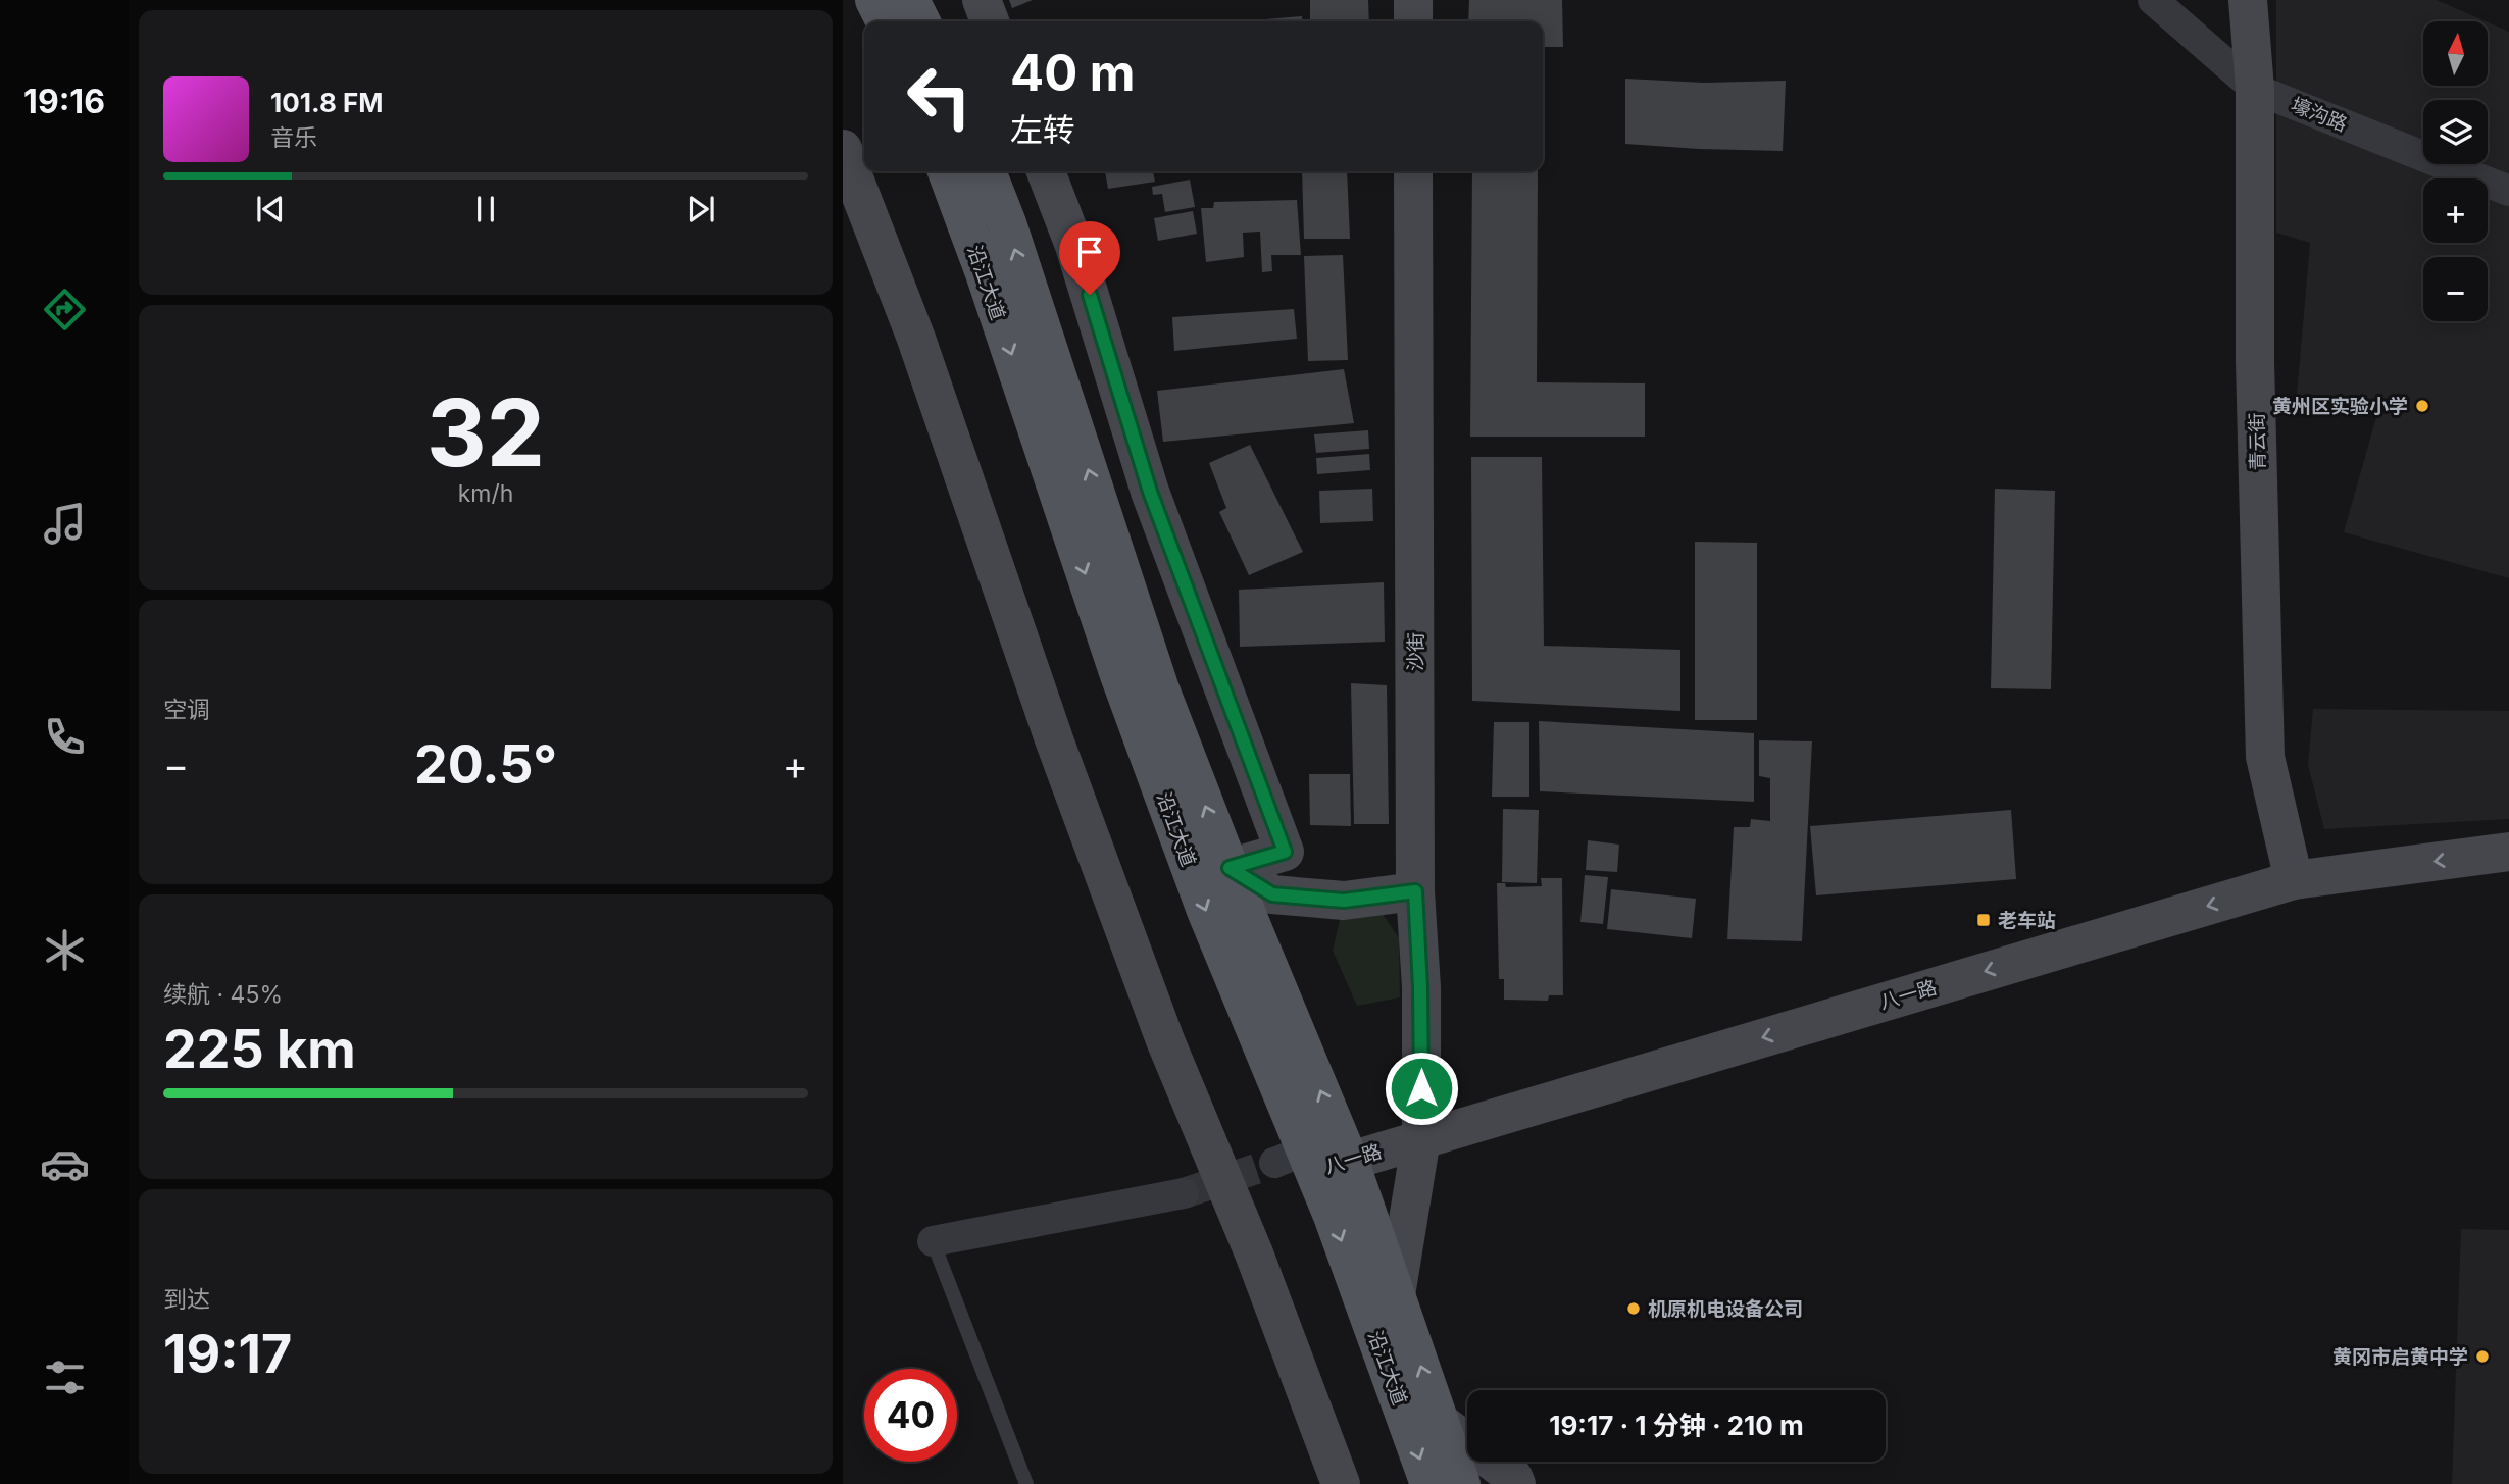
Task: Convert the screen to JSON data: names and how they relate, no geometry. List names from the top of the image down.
{
  "streets": {
    "main road": ["沿江大道"],
    "street": [
      "壕沟路",
      "青云街",
      "沙街",
      "八一路"
    ]
  },
  "crossings": [
    ["壕沟路", "青云街"],
    ["沿江大道", "沙街"],
    ["沿江大道", "八一路"],
    ["青云街", "八一路"],
    ["沙街", "八一路"]
  ],
  "one_way": ["八一路"],
  "places": {
    "other": ["黄州区实验小学", "机原机电设备公司", "黄冈市启黄中学"],
    "transit": ["老车站"]
  },
  "north": "top",
  "page": {
    "tabs": "19:16",
    "map_buttons": ["+", "−"],
    "turn": ["40 m", "左转"],
    "song": ["101.8 FM", "音乐"],
    "tile": [
      ["32", "km/h"],
      "空调",
      ["续航 · 45%", "225 km"],
      ["到达", "19:17"]
    ],
    "heat": ["−", "20.5°", "+"],
    "limit": "40",
    "trip": "19:17 · 1 分钟 · 210 m"
  }
}
